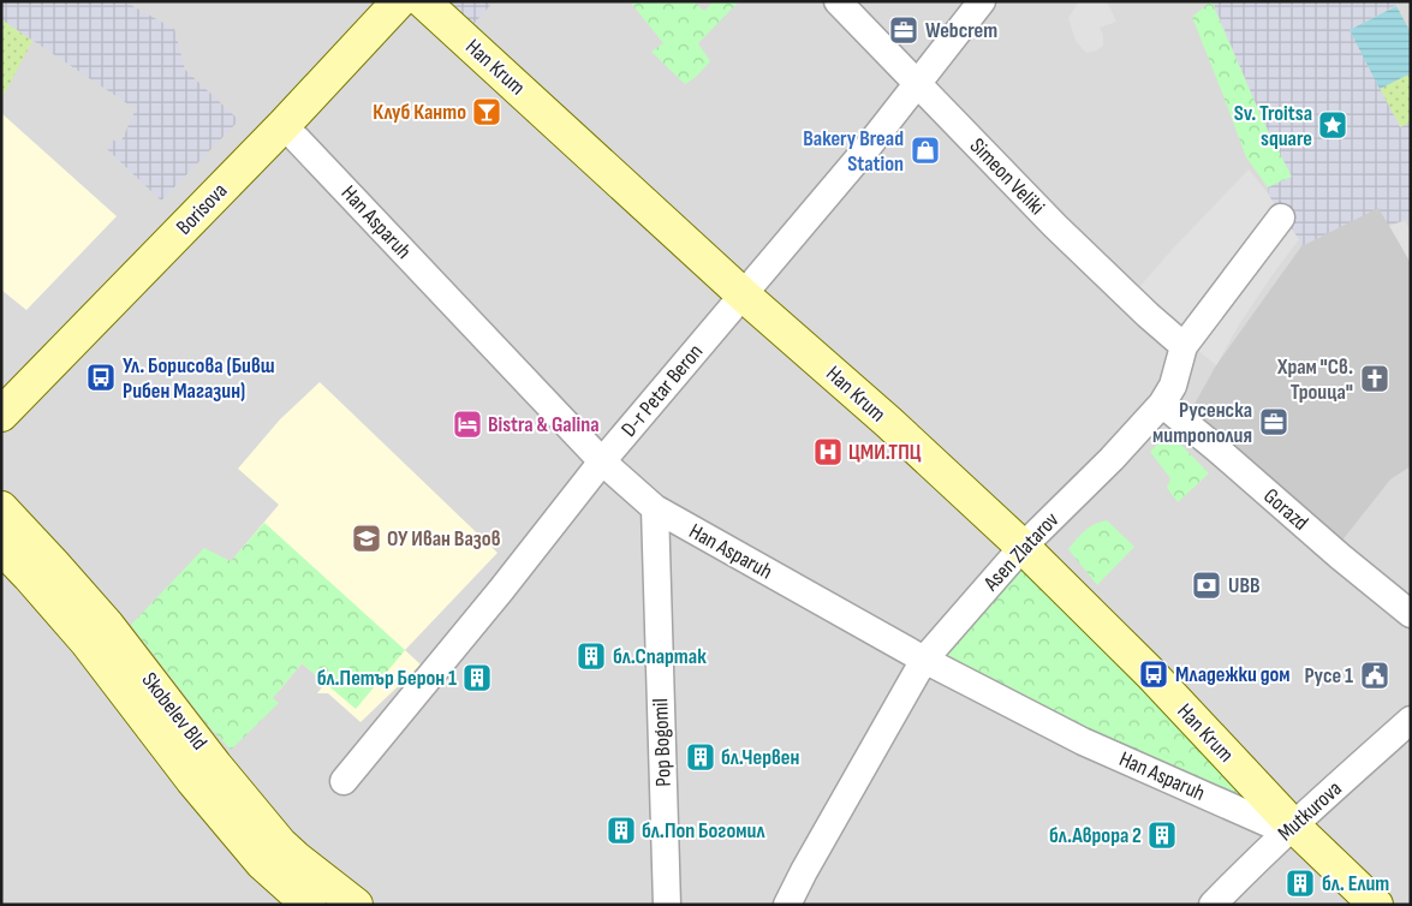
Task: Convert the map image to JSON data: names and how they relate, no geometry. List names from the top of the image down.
{
  "streets": {
    "main road": ["Han Krum", "Borisova", "Skobelev Bld"],
    "street": [
      "Simeon Veliki",
      "Han Asparuh",
      "D-r Petar Beron",
      "Gorazd",
      "Asen Zlatarov",
      "Pop Bogomil",
      "Mutkurova"
    ]
  },
  "crossings": [
    ["Han Krum", "Han Asparuh"],
    ["Han Krum", "D-r Petar Beron"],
    ["Han Krum", "Asen Zlatarov"],
    ["Han Krum", "Mutkurova"],
    ["Simeon Veliki", "D-r Petar Beron"],
    ["Simeon Veliki", "Asen Zlatarov"],
    ["Borisova", "Han Asparuh"],
    ["Han Asparuh", "D-r Petar Beron"],
    ["Han Asparuh", "Asen Zlatarov"],
    ["Han Asparuh", "Pop Bogomil"],
    ["Han Asparuh", "Mutkurova"],
    ["Gorazd", "Asen Zlatarov"]
  ],
  "places": {
    "office": ["Webcrem", "Русенска митрополия"],
    "bar": ["Клуб Канто"],
    "place": ["Sv. Troitsa square"],
    "shop": ["Bakery Bread Station"],
    "bus stop": ["Ул. Борисова (Бивш Рибен Магазин)", "Младежки дом"],
    "church": ["Храм \"Св. Троица\""],
    "hotel": ["Bistra & Galina"],
    "hospital": ["ЦМИ.ТПЦ"],
    "school or university": ["ОУ Иван Вазов"],
    "bank": ["UBB"],
    "building": [
      "бл.Спартак",
      "бл.Петър Берон 1",
      "бл.Червен",
      "бл.Поп Богомил",
      "бл.Аврора 2",
      "бл. Елит"
    ],
    "public building": ["Русе 1"]
  }
}
